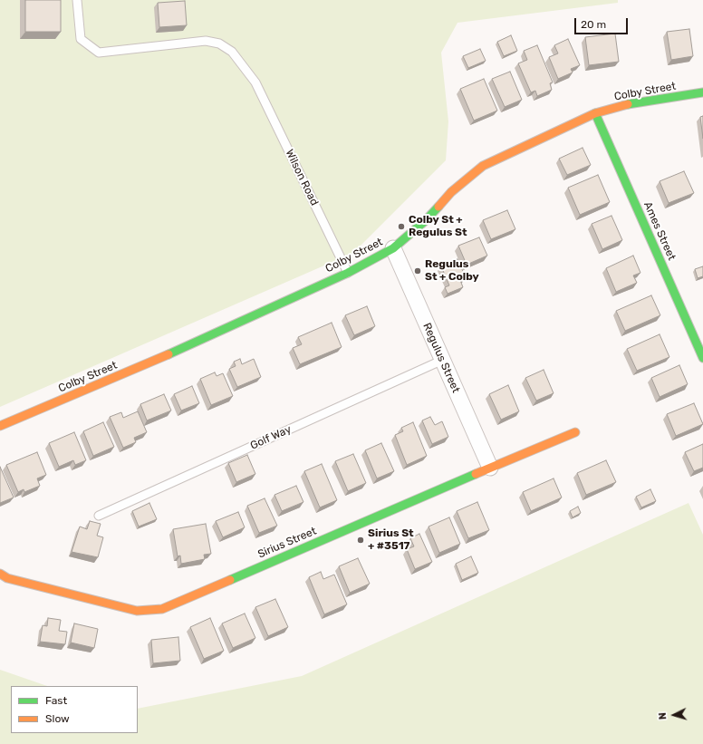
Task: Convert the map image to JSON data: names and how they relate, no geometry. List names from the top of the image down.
{
  "streets": {
    "street": [
      "Colby Street",
      "Ames Street",
      "Regulus Street",
      "Sirius Street"
    ],
    "lane": ["Wilson Road", "Golf Way"]
  },
  "crossings": [
    ["Colby Street", "Wilson Road"],
    ["Colby Street", "Ames Street"],
    ["Colby Street", "Regulus Street"],
    ["Regulus Street", "Golf Way"],
    ["Regulus Street", "Sirius Street"]
  ],
  "places": ["Colby St + Regulus St", "Regulus St + Colby", "Sirius St + #3517"],
  "legend": ["Fast", "Slow"],
  "scale_bar": "20 m",
  "north": "left"
}
